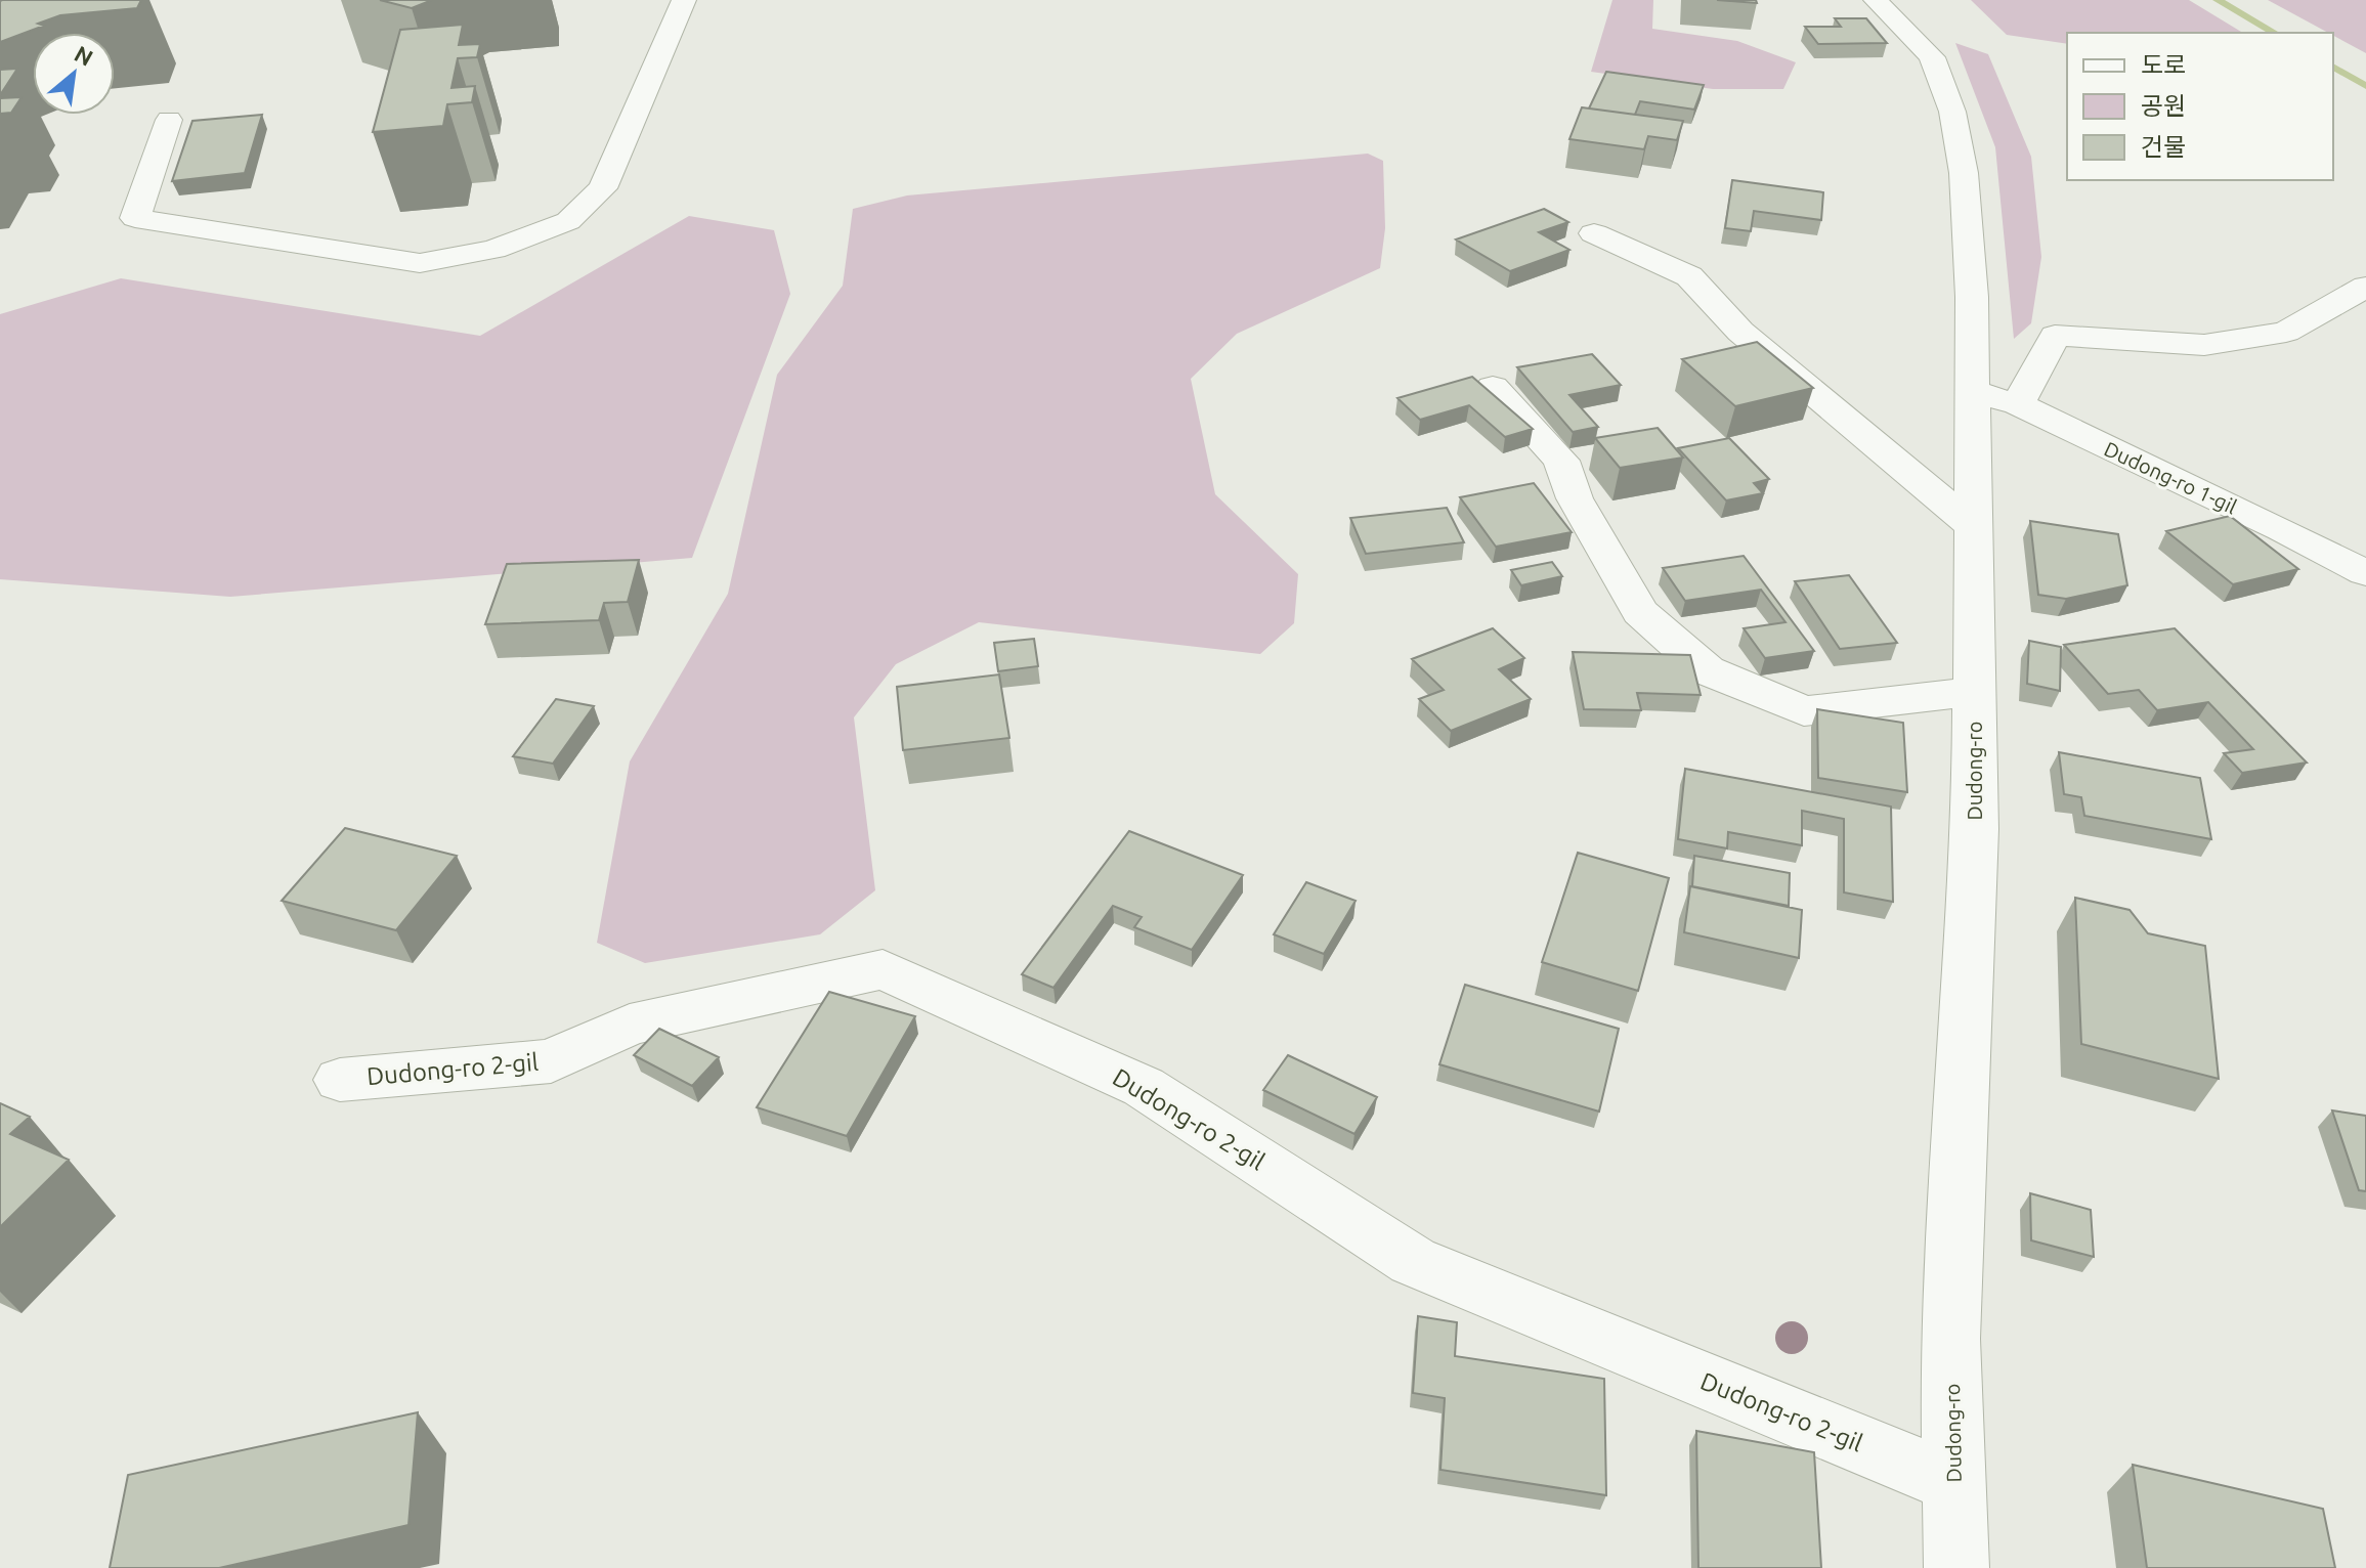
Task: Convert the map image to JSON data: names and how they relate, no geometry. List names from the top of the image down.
{
  "streets": {
    "street": ["Dudong-ro 1-gil", "Dudong-ro", "Dudong-ro 2-gil"]
  },
  "crossings": [
    ["Dudong-ro 1-gil", "Dudong-ro"],
    ["Dudong-ro", "Dudong-ro 2-gil"]
  ],
  "legend": ["도로", "공원", "건물"],
  "north": "top right"
}
